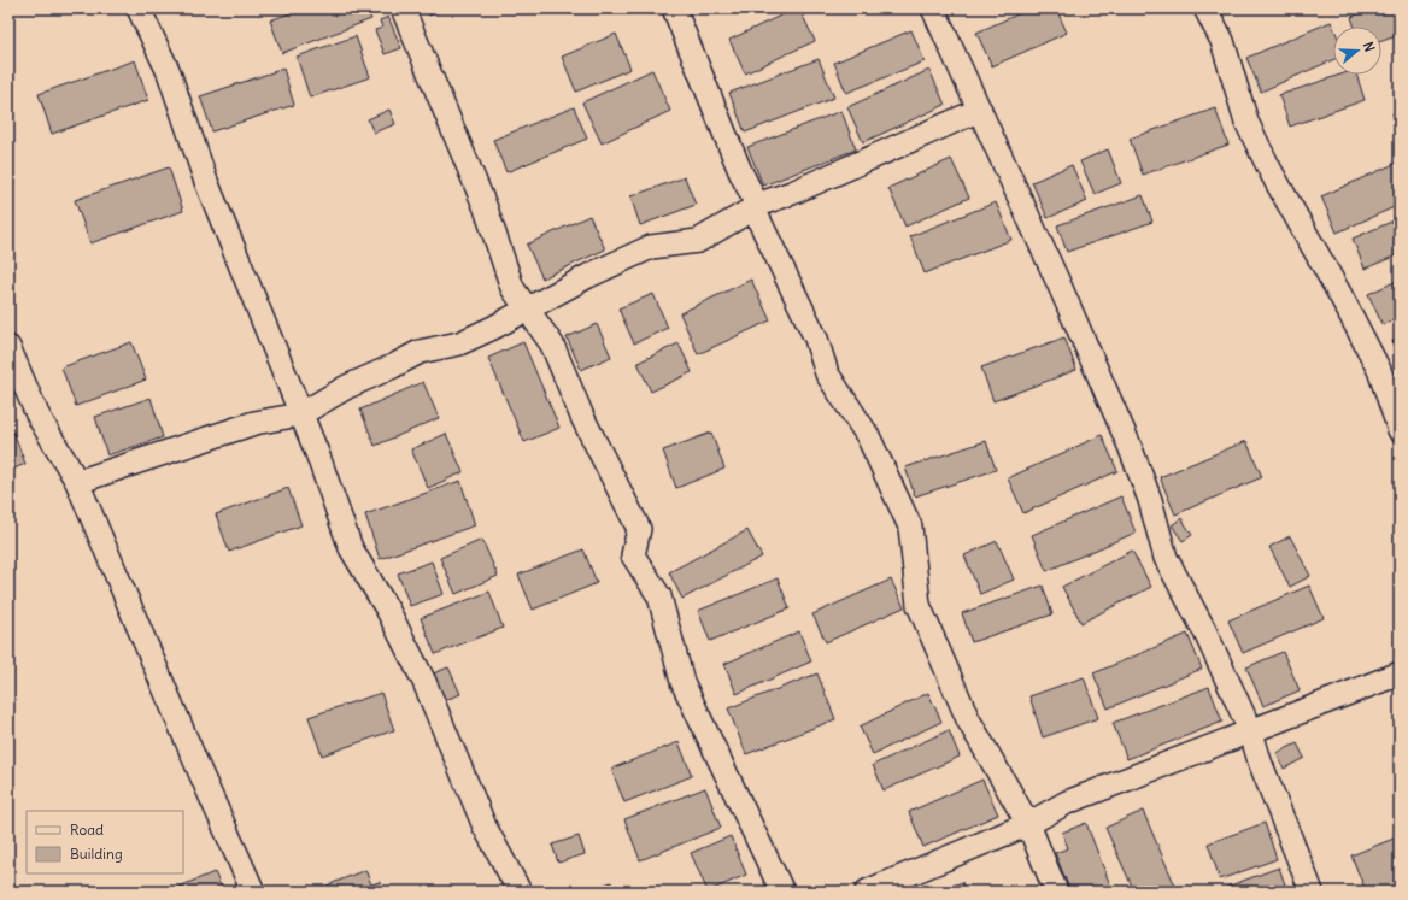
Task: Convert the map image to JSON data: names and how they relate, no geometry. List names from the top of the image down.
{
  "legend": ["Road", "Building"],
  "north": "right"
}
